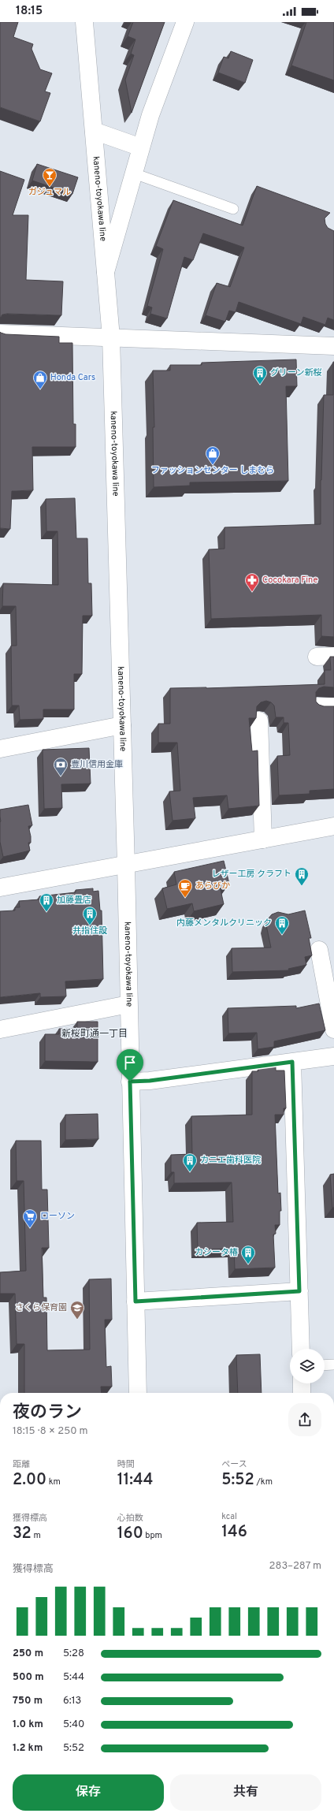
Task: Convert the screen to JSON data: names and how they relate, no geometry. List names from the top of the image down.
{
  "streets": {
    "street": ["kaneno-toyokawa line"]
  },
  "districts": ["新桜町通一丁目"],
  "places": {
    "bar": ["ガジュマル"],
    "building": [
      "グリーン新桜",
      "レザー工房 クラフト",
      "加藤畳店",
      "井指住設",
      "内藤メンタルクリニック",
      "カニエ歯科医院",
      "カシータ椿"
    ],
    "shop": ["Honda Cars", "ファッションセンター しまむら"],
    "pharmacy": ["Cocokara Fine"],
    "bank": ["豊川信用金庫"],
    "cafe": ["あらびか"],
    "supermarket": ["ローソン"],
    "school or university": ["さくら保育園"]
  },
  "page": {
    "status": "18:15",
    "heading": ["夜のラン", "18:15 · 8 × 250 m"],
    "stats": [
      ["距離", "2.00 km"],
      ["時間", "11:44"],
      ["ペース", "5:52 /km"],
      ["獲得標高", "32 m"],
      ["心拍数", "160 bpm"],
      ["kcal", "146"]
    ],
    "chart": ["獲得標高", "283–287 m"],
    "list": [
      {
        "name": "250 m",
        "note": "5:28"
      },
      {
        "name": "500 m",
        "note": "5:44"
      },
      {
        "name": "750 m",
        "note": "6:13"
      },
      {
        "name": "1.0 km",
        "note": "5:40"
      },
      {
        "name": "1.2 km",
        "note": "5:52"
      }
    ],
    "buttons": ["保存", "共有"]
  }
}
